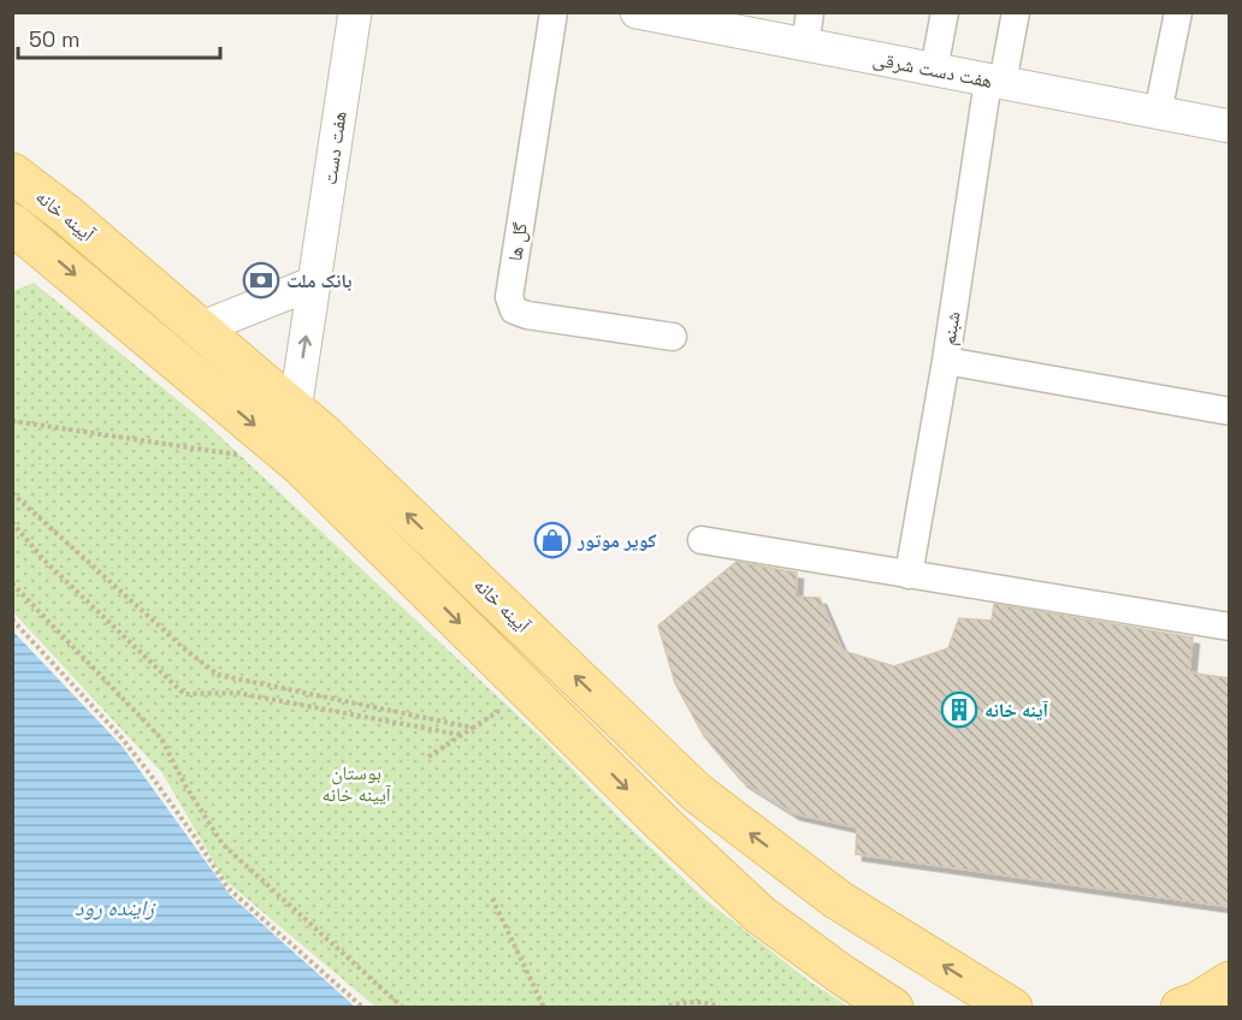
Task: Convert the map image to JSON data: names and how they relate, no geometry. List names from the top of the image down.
{
  "streets": {
    "main road": ["آیینه خانه"],
    "street": [
      "هفت دست شرقی",
      "هفت دست",
      "گل ها",
      "شبنم"
    ]
  },
  "crossings": [
    ["هفت دست شرقی", "شبنم"],
    ["هفت دست", "آیینه خانه"]
  ],
  "water": ["زاینده رود"],
  "parks": ["بوستان آیینه خانه"],
  "places": {
    "bank": ["بانک ملت"],
    "shop": ["کویر موتور"],
    "building": ["آینه خانه"]
  },
  "scale_bar": "50 m"
}
